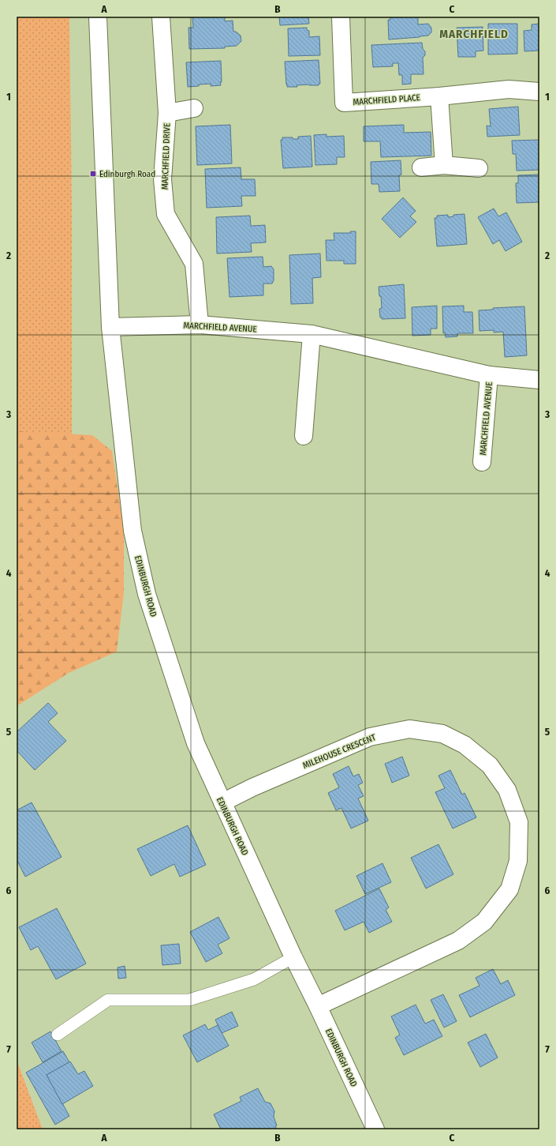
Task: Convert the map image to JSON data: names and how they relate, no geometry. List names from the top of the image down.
{
  "streets": {
    "street": [
      "MARCHFIELD PLACE",
      "MARCHFIELD DRIVE",
      "MARCHFIELD AVENUE",
      "EDINBURGH ROAD",
      "MILEHOUSE CRESCENT"
    ]
  },
  "crossings": [
    ["MARCHFIELD DRIVE", "MARCHFIELD AVENUE"],
    ["MARCHFIELD AVENUE", "EDINBURGH ROAD"],
    ["EDINBURGH ROAD", "MILEHOUSE CRESCENT"]
  ],
  "districts": ["MARCHFIELD"],
  "places": {
    "transit": ["Edinburgh Road"]
  },
  "grid": {
    "columns": ["A", "B", "C"],
    "rows": [
      "1",
      "2",
      "3",
      "4",
      "5",
      "6",
      "7"
    ]
  }
}
